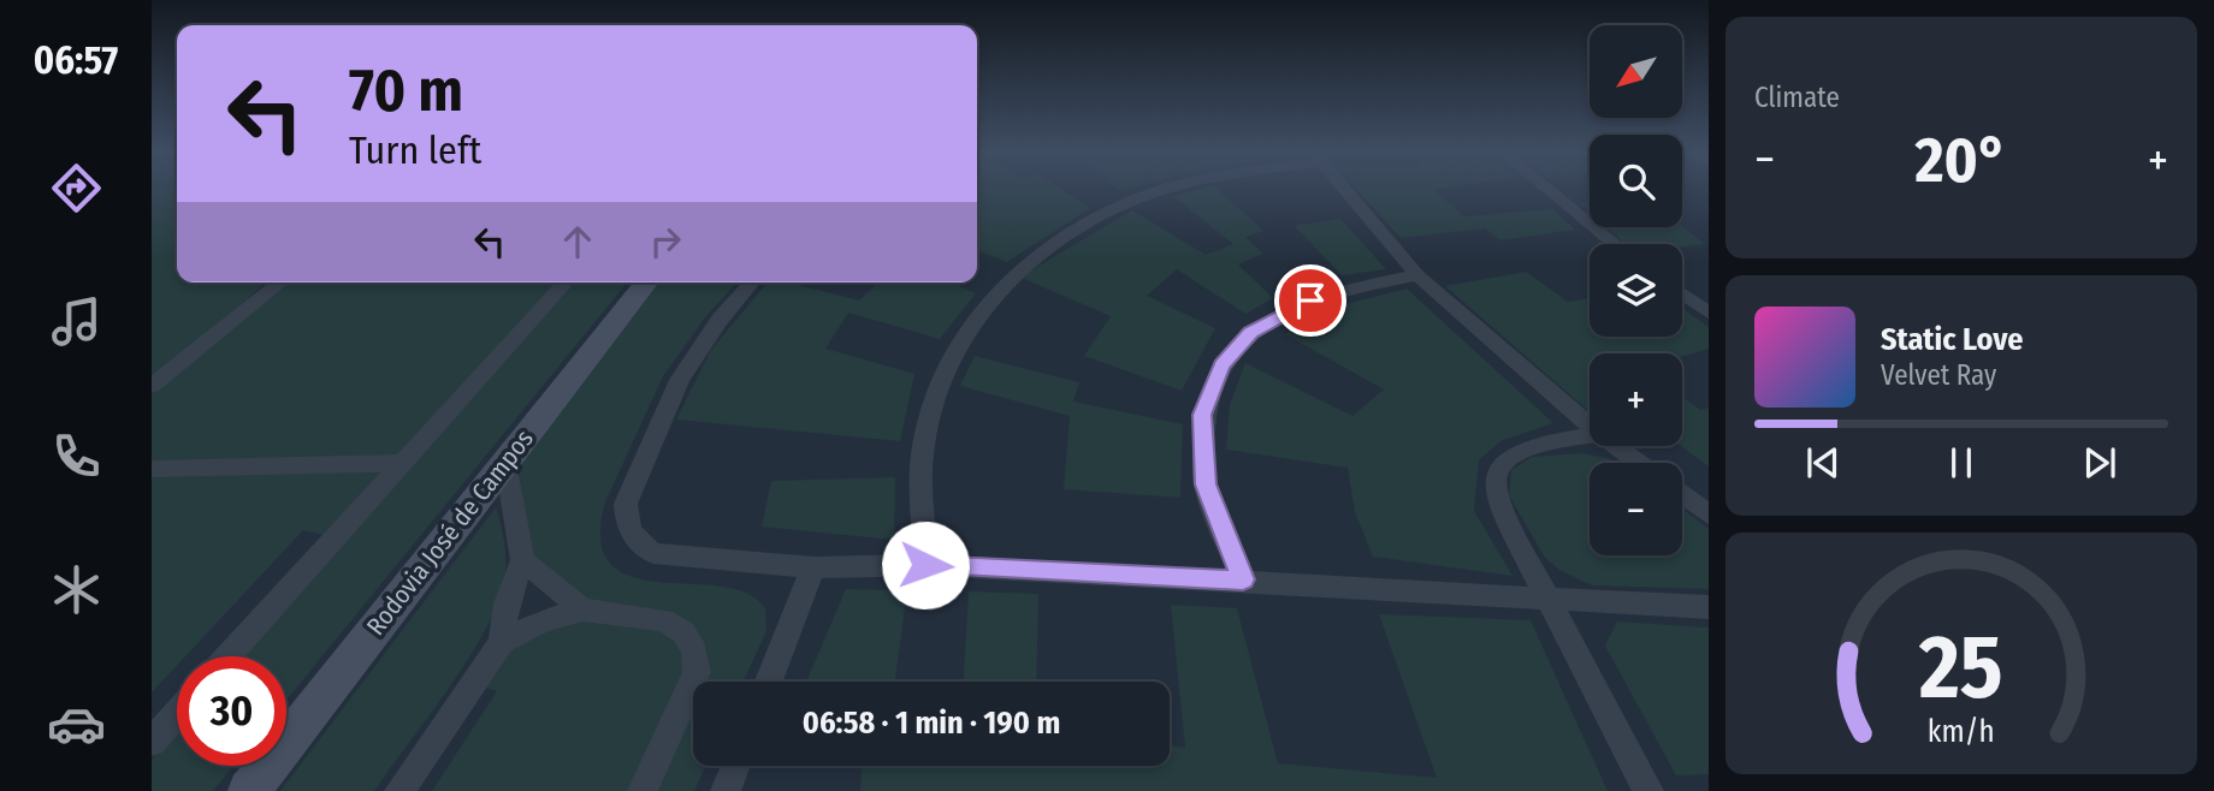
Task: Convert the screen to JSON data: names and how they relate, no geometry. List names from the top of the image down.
{
  "streets": {
    "main road": ["Rodovia José de Campos"]
  },
  "north": "bottom left",
  "page": {
    "tabs": "06:57",
    "tile": "Climate",
    "map_buttons": ["+", "−"],
    "turn": ["70 m", "Turn left"],
    "heat": ["−", "20°", "+"],
    "song": ["Static Love", "Velvet Ray"],
    "limit": "30",
    "trip": "06:58 · 1 min · 190 m",
    "gauge": ["25", "km/h"]
  }
}
